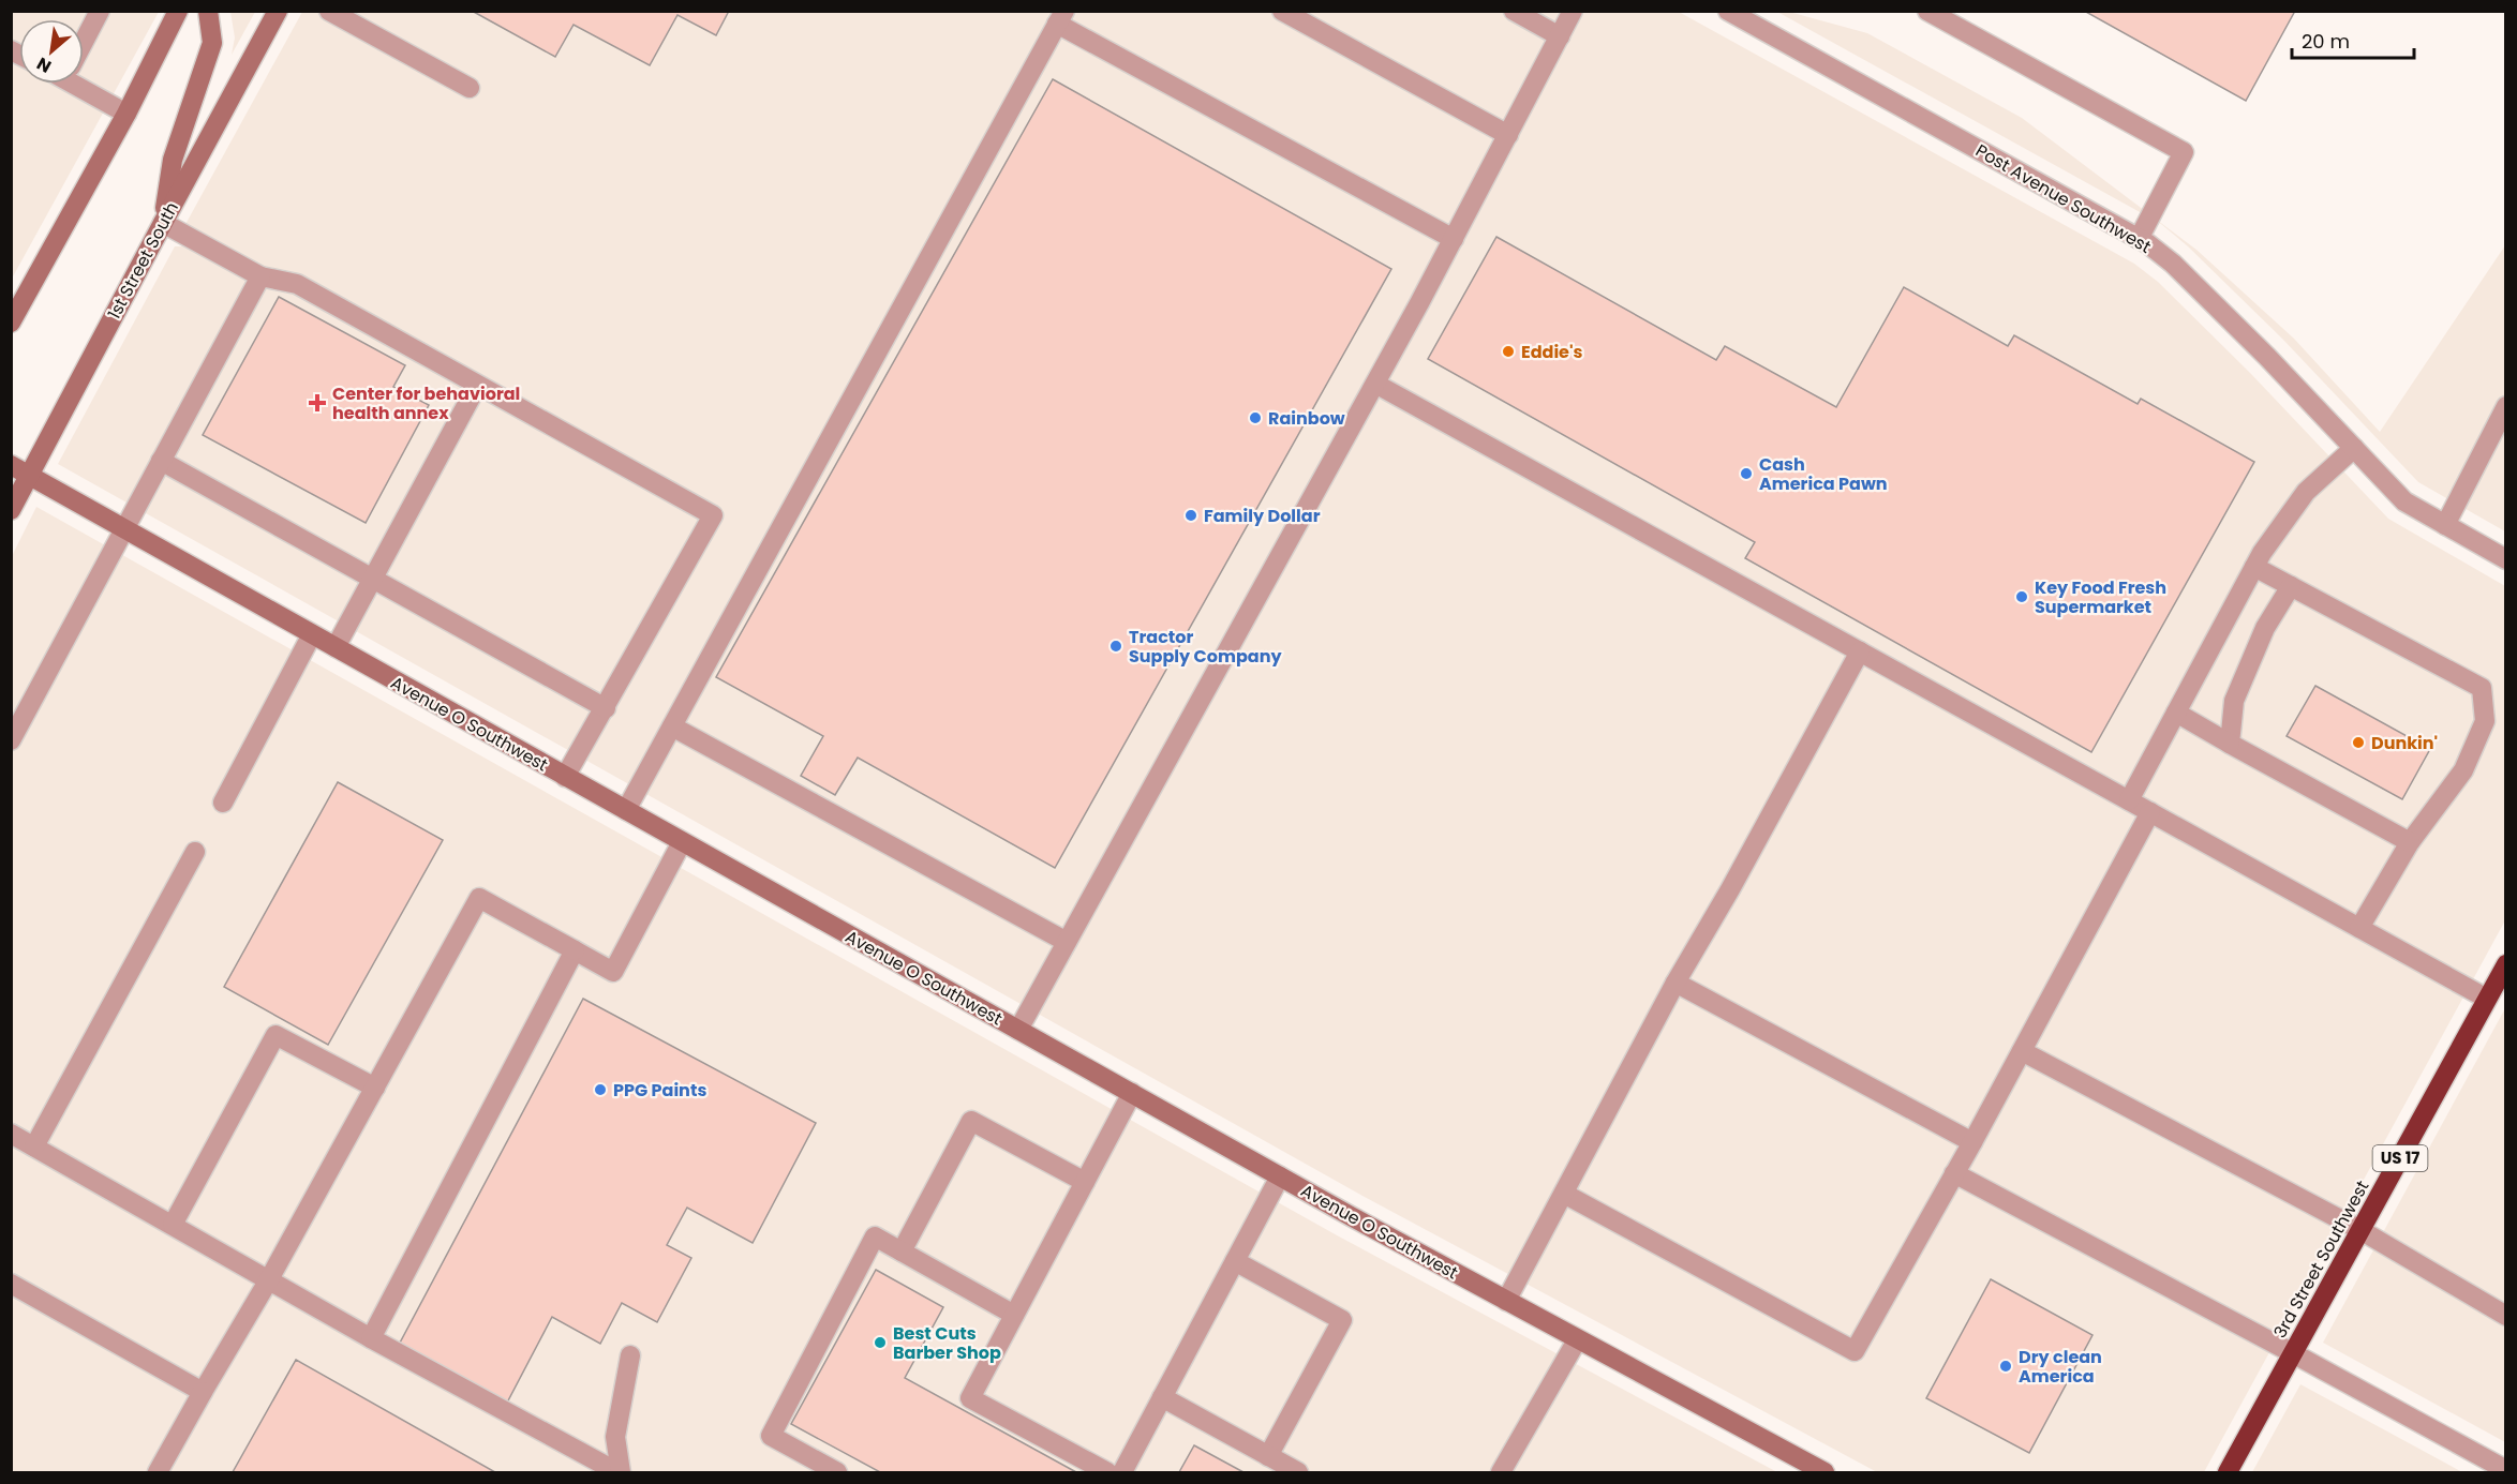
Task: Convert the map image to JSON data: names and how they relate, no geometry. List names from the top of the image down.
{
  "streets": {
    "highway": ["US 17", "3rd Street Southwest"],
    "street": ["Post Avenue Southwest", "1st Street South", "Avenue O Southwest"]
  },
  "crossings": [
    ["1st Street South", "Avenue O Southwest"]
  ],
  "places": {
    "other": [
      "Eddie's",
      "Rainbow",
      "Cash America Pawn",
      "Family Dollar",
      "Key Food Fresh Supermarket",
      "Tractor Supply Company",
      "Dunkin'",
      "PPG Paints",
      "Best Cuts Barber Shop",
      "Dry clean America"
    ],
    "health": ["Center for behavioral health annex"]
  },
  "scale_bar": "20 m",
  "north": "bottom left"
}
